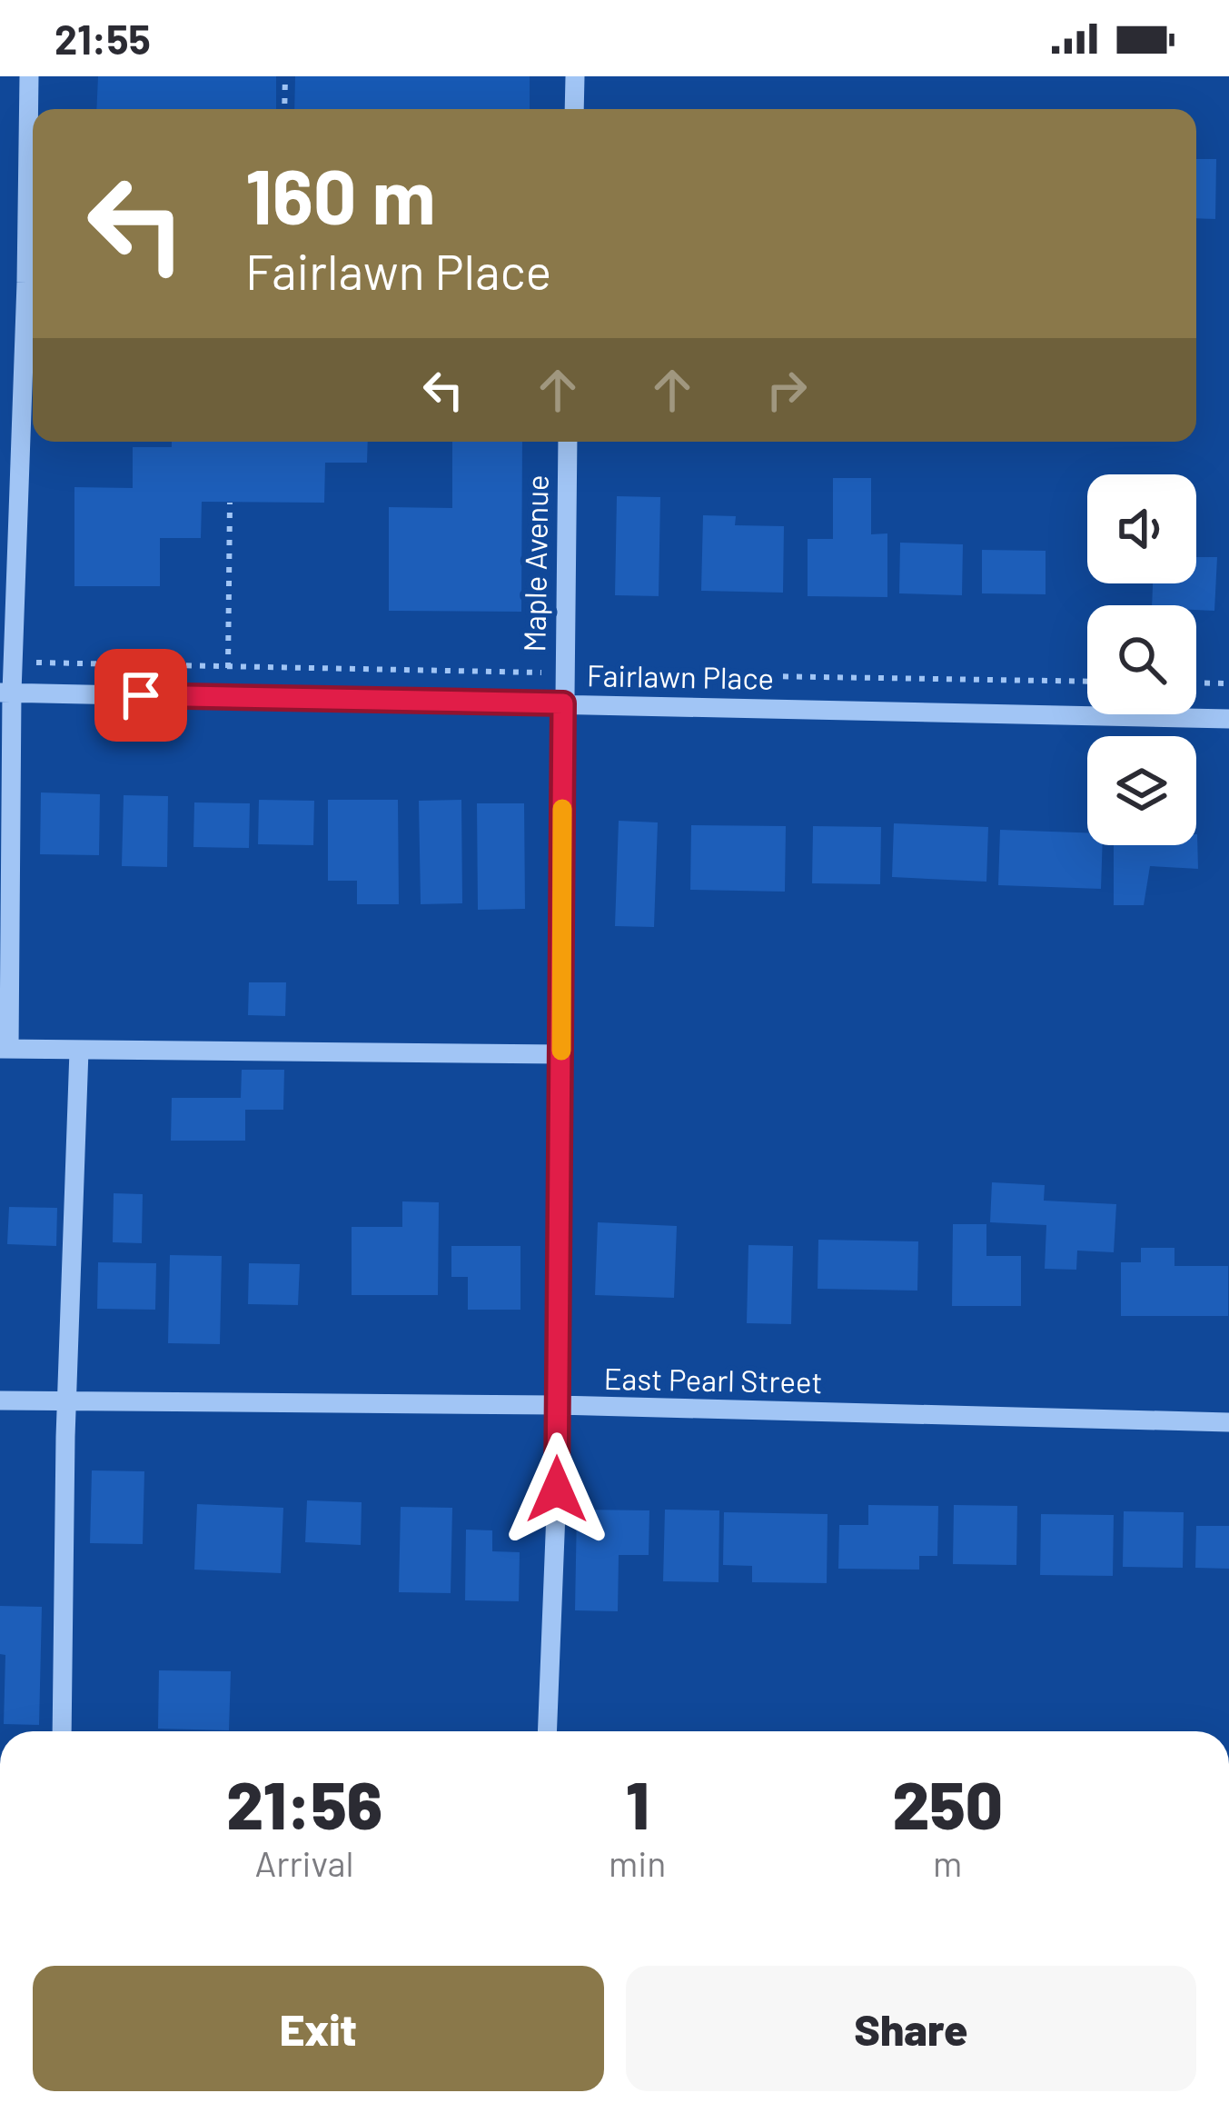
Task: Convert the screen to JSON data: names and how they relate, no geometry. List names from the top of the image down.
{
  "streets": {
    "street": ["Maple Avenue", "Fairlawn Place", "East Pearl Street"]
  },
  "crossings": [
    ["Maple Avenue", "Fairlawn Place"],
    ["Maple Avenue", "East Pearl Street"]
  ],
  "page": {
    "status": "21:55",
    "turn": ["160 m", "Fairlawn Place"],
    "eta": [
      "21:56",
      "Arrival",
      "1",
      "min",
      "250",
      "m"
    ],
    "buttons": ["Exit", "Share"]
  }
}
